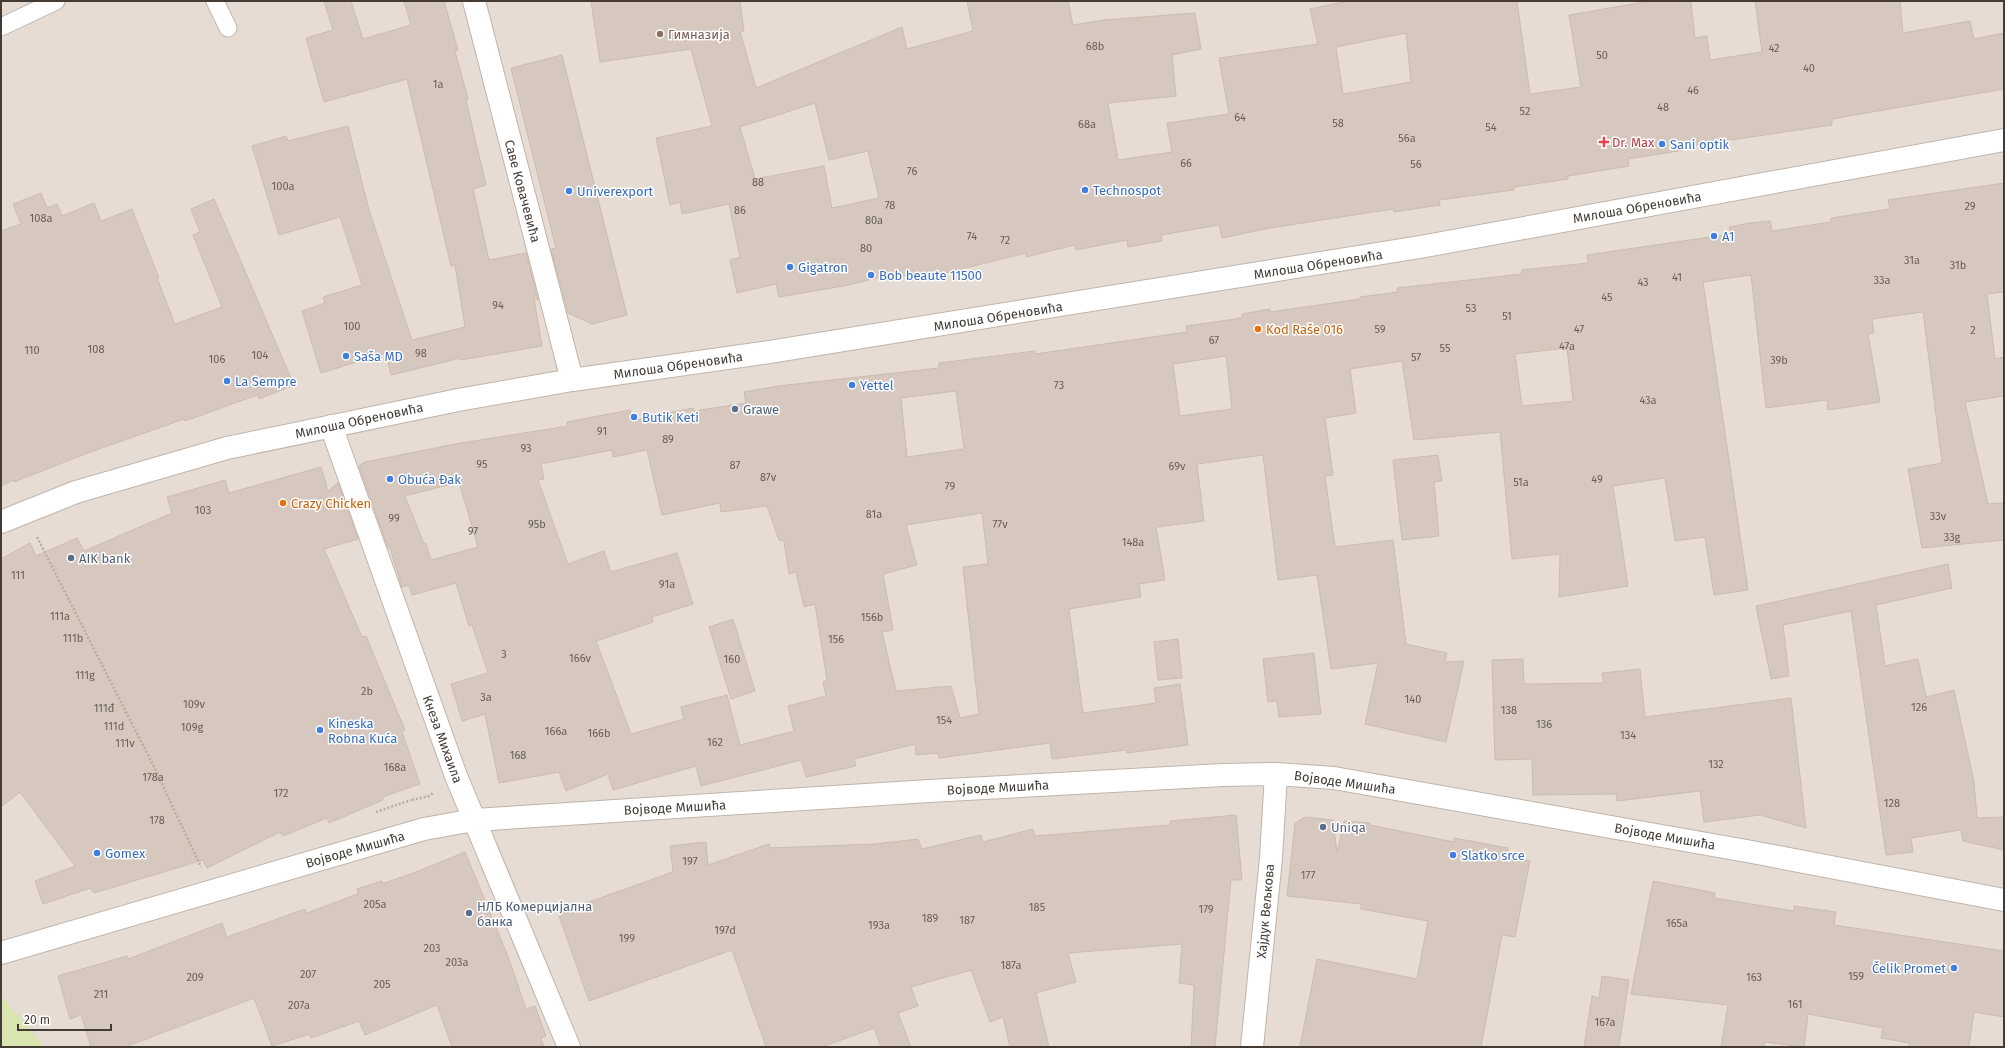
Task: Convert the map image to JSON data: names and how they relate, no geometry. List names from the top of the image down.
{
  "streets": {
    "street": [
      "Саве Ковачевића",
      "Милоша Обреновића",
      "Кнеза Михаила",
      "Војводе Мишића",
      "Хајдук Вељкова"
    ]
  },
  "crossings": [
    ["Саве Ковачевића", "Милоша Обреновића"],
    ["Милоша Обреновића", "Кнеза Михаила"],
    ["Кнеза Михаила", "Војводе Мишића"],
    ["Војводе Мишића", "Хајдук Вељкова"]
  ],
  "places": {
    "other": [
      "Гимназија",
      "Sani optik",
      "Technospot",
      "Univerexport",
      "A1",
      "Gigatron",
      "Bob beaute 11500",
      "Kod Raše 016",
      "Saša MD",
      "La Sempre",
      "Yettel",
      "Grawe",
      "Butik Keti",
      "Obuća Đak",
      "Crazy Chicken",
      "AIK bank",
      "Kineska Robna Kuća",
      "Uniqa",
      "Gomex",
      "Slatko srce",
      "НЛБ Комерцијална банка",
      "Čelik Promet"
    ],
    "health": ["Dr. Max"]
  },
  "house_numbers": [
    "68b",
    "42",
    "50",
    "40",
    "1a",
    "46",
    "48",
    "52",
    "64",
    "58",
    "68a",
    "54",
    "56a",
    "66",
    "56",
    "76",
    "88",
    "100a",
    "78",
    "29",
    "86",
    "108a",
    "80a",
    "74",
    "72",
    "80",
    "31a",
    "31b",
    "41",
    "33a",
    "43",
    "45",
    "94",
    "53",
    "51",
    "100",
    "59",
    "47",
    "2",
    "67",
    "47a",
    "55",
    "108",
    "110",
    "98",
    "104",
    "57",
    "106",
    "39b",
    "73",
    "43a",
    "91",
    "89",
    "93",
    "95",
    "87",
    "69v",
    "87v",
    "49",
    "51a",
    "79",
    "103",
    "81a",
    "33v",
    "99",
    "95b",
    "77v",
    "97",
    "33g",
    "148a",
    "111",
    "91a",
    "111a",
    "156b",
    "111b",
    "156",
    "3",
    "166v",
    "160",
    "111g",
    "2b",
    "3a",
    "140",
    "109v",
    "126",
    "111đ",
    "138",
    "154",
    "136",
    "111d",
    "109g",
    "166a",
    "166b",
    "134",
    "162",
    "111v",
    "168",
    "132",
    "168a",
    "178a",
    "172",
    "128",
    "178",
    "197",
    "177",
    "205a",
    "185",
    "179",
    "189",
    "187",
    "165a",
    "193a",
    "197d",
    "199",
    "203",
    "203a",
    "187a",
    "207",
    "159",
    "209",
    "163",
    "205",
    "211",
    "161",
    "207a",
    "167a"
  ],
  "scale_bar": "20 m"
}
